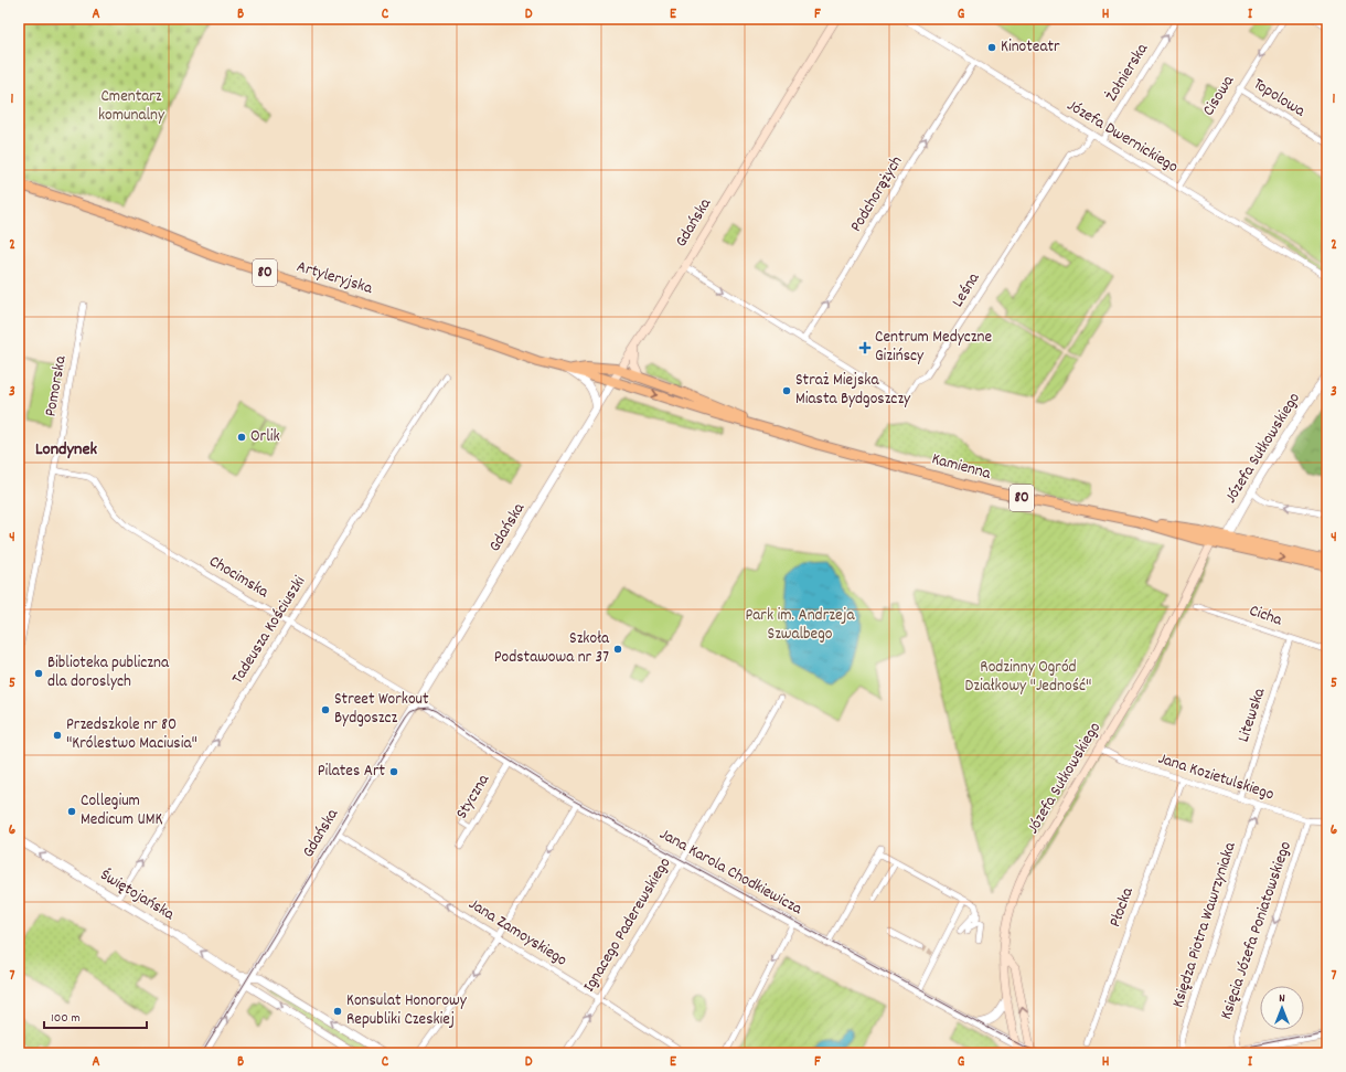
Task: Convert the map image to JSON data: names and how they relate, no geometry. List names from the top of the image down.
{
  "streets": {
    "main road": [
      "Gdańska",
      "80",
      "Artyleryjska",
      "Józefa Sułkowskiego",
      "Kamienna"
    ],
    "street": [
      "Żołnierska",
      "Cisowa",
      "Topolowa",
      "Józefa Dwernickiego",
      "Podchorążych",
      "Leśna",
      "Pomorska",
      "Chocimska",
      "Cicha",
      "Tadeusza Kościuszki",
      "Litewska",
      "Jana Kozietulskiego",
      "Styczna",
      "Jana Karola Chodkiewicza",
      "Świętojańska",
      "Płocka",
      "Ignacego Paderewskiego",
      "Księdza Piotra Wawrzyniaka",
      "Księcia Józefa Poniatowskiego",
      "Jana Zamoyskiego"
    ]
  },
  "crossings": [
    ["Żołnierska", "Józefa Dwernickiego"],
    ["Cisowa", "Topolowa"],
    ["Cisowa", "Józefa Dwernickiego"],
    ["Józefa Dwernickiego", "Podchorążych"],
    ["Józefa Dwernickiego", "Leśna"],
    ["Podchorążych", "Leśna"],
    ["Gdańska", "Artyleryjska"],
    ["Gdańska", "Leśna"],
    ["Gdańska", "Kamienna"],
    ["Gdańska", "Chocimska"],
    ["Gdańska", "Jana Karola Chodkiewicza"],
    ["Gdańska", "Świętojańska"],
    ["Gdańska", "Jana Zamoyskiego"],
    ["80", "Józefa Sułkowskiego"],
    ["80", "Kamienna"],
    ["Artyleryjska", "Kamienna"],
    ["Pomorska", "Chocimska"],
    ["Józefa Sułkowskiego", "Kamienna"],
    ["Józefa Sułkowskiego", "Jana Kozietulskiego"],
    ["Józefa Sułkowskiego", "Jana Karola Chodkiewicza"],
    ["Chocimska", "Tadeusza Kościuszki"],
    ["Chocimska", "Jana Karola Chodkiewicza"],
    ["Cicha", "Litewska"],
    ["Tadeusza Kościuszki", "Świętojańska"],
    ["Litewska", "Jana Kozietulskiego"],
    ["Jana Kozietulskiego", "Płocka"],
    ["Jana Kozietulskiego", "Księdza Piotra Wawrzyniaka"],
    ["Jana Kozietulskiego", "Księcia Józefa Poniatowskiego"],
    ["Styczna", "Jana Karola Chodkiewicza"],
    ["Jana Karola Chodkiewicza", "Ignacego Paderewskiego"],
    ["Ignacego Paderewskiego", "Jana Zamoyskiego"]
  ],
  "one_way": [
    "Żołnierska",
    "Cisowa",
    "Podchorążych",
    "Tadeusza Kościuszki",
    "Świętojańska",
    "Księdza Piotra Wawrzyniaka",
    "Księcia Józefa Poniatowskiego",
    "Jana Zamoyskiego"
  ],
  "districts": ["Londynek"],
  "parks": ["Cmentarz komunalny", "Park im. Andrzeja Szwalbego", "Rodzinny Ogród Działkowy \"Jedność\""],
  "places": {
    "other": [
      "Kinoteatr",
      "Straż Miejska Miasta Bydgoszczy",
      "Orlik",
      "Szkoła Podstawowa nr 37",
      "Biblioteka publiczna dla doroslych",
      "Street Workout Bydgoszcz",
      "Przedszkole nr 80 \"Królestwo Maciusia\"",
      "Pilates Art",
      "Collegium Medicum UMK",
      "Konsulat Honorowy Republiki Czeskiej"
    ],
    "health": ["Centrum Medyczne Gizińscy"]
  },
  "scale_bar": "100 m",
  "north": "top",
  "grid": {
    "columns": [
      "A",
      "B",
      "C",
      "D",
      "E",
      "F",
      "G",
      "H",
      "I"
    ],
    "rows": [
      "1",
      "2",
      "3",
      "4",
      "5",
      "6",
      "7"
    ]
  }
}
